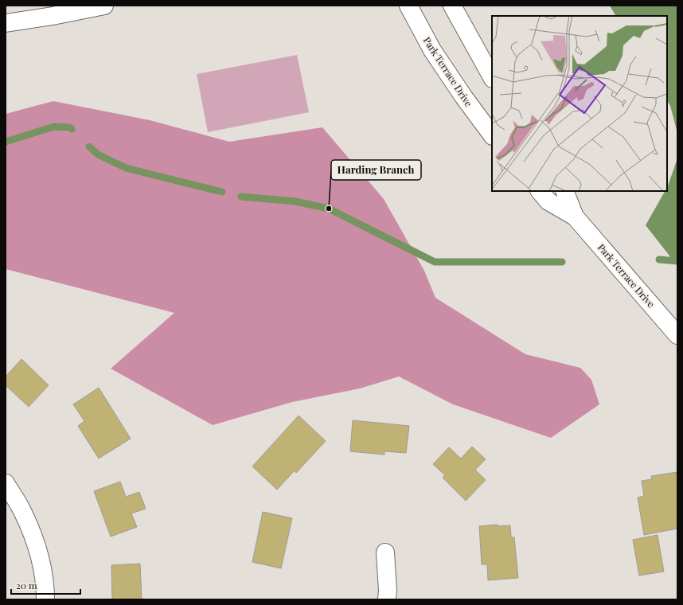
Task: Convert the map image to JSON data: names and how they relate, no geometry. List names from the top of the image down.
{
  "streets": {
    "street": ["Park Terrace Drive"]
  },
  "places": ["Harding Branch"],
  "scale_bar": "20 m"
}
